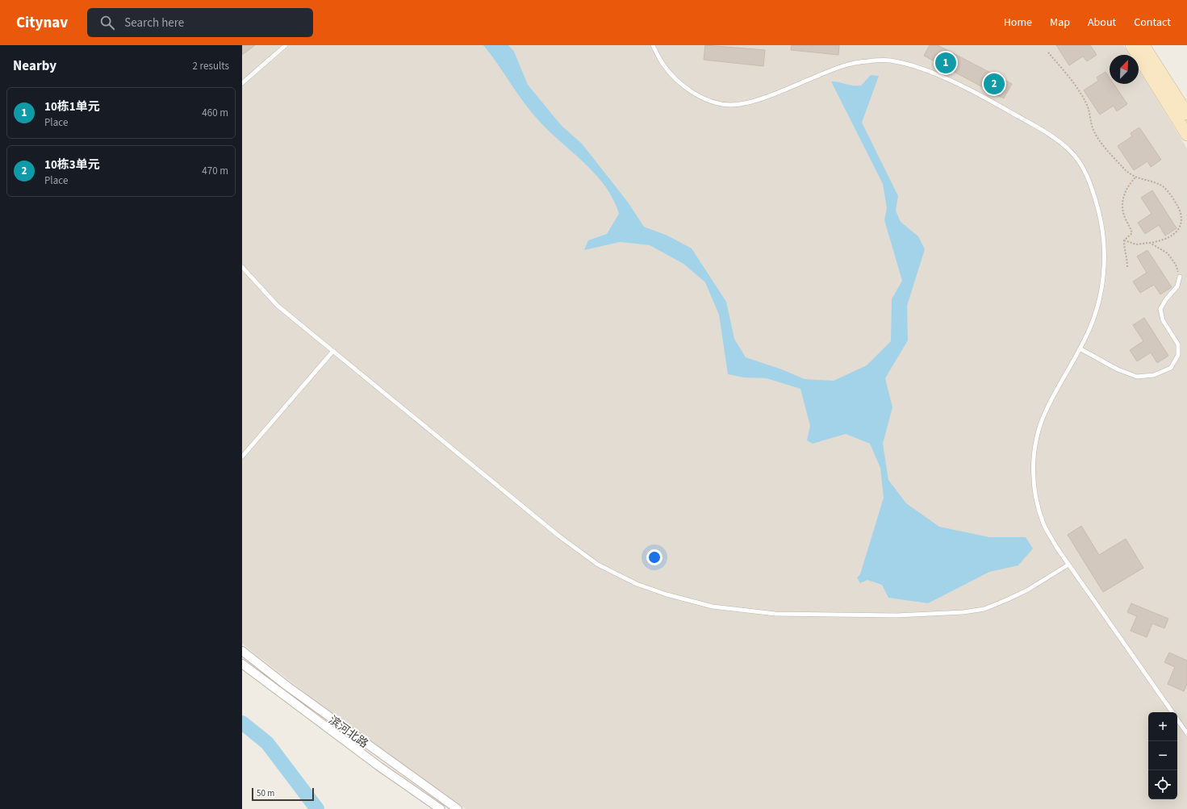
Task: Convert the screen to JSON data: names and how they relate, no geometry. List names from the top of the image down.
{
  "streets": {
    "street": ["滨河北路"]
  },
  "scale_bar": "50 m",
  "north": "top right",
  "page": {
    "header": "Citynav",
    "search": "Search here",
    "nav": [
      "Home",
      "Map",
      "About",
      "Contact"
    ],
    "heading": ["Nearby", "2 results"],
    "pins": ["1", "2"],
    "list": [
      {
        "mark": "1",
        "name": "10栋1单元",
        "note": "Place",
        "value": "460 m"
      },
      {
        "mark": "2",
        "name": "10栋3单元",
        "note": "Place",
        "value": "470 m"
      }
    ],
    "map_buttons": ["+", "−"],
    "scale": "50 m"
  }
}
